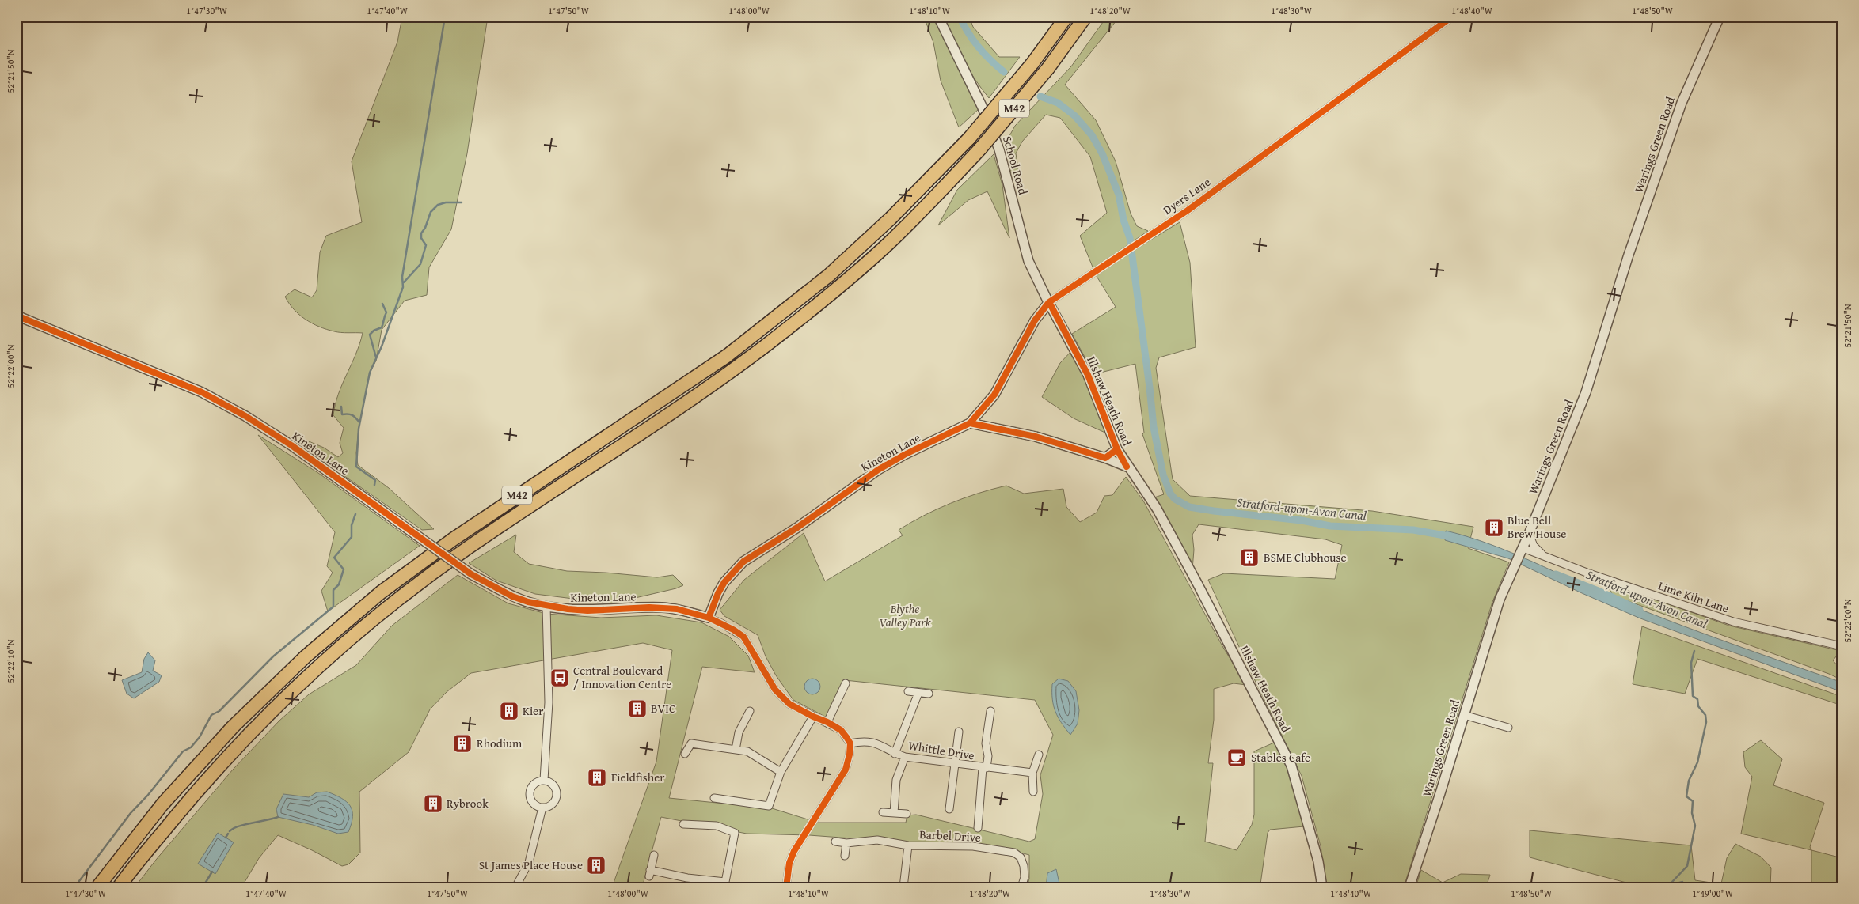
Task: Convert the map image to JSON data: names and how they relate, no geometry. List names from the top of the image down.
{
  "streets": {
    "highway": ["M42"],
    "street": [
      "Warings Green Road",
      "School Road",
      "Dyers Lane",
      "Illshaw Heath Road",
      "Kineton Lane",
      "Lime Kiln Lane",
      "Whittle Drive",
      "Barbel Drive"
    ]
  },
  "crossings": [
    ["Warings Green Road", "Lime Kiln Lane"],
    ["School Road", "Dyers Lane"],
    ["School Road", "Illshaw Heath Road"],
    ["Dyers Lane", "Illshaw Heath Road"],
    ["Dyers Lane", "Kineton Lane"]
  ],
  "water": ["Stratford-upon-Avon Canal"],
  "parks": ["Blythe Valley Park"],
  "places": {
    "building": [
      "Blue Bell Brew House",
      "BSME Clubhouse",
      "BVIC",
      "Kier",
      "Rhodium",
      "Fieldfisher",
      "Rybrook",
      "St James Place House"
    ],
    "bus stop": ["Central Boulevard / Innovation Centre"],
    "cafe": ["Stables Cafe"]
  },
  "coordinates": [
    "1°47'30\"W",
    "1°47'40\"W",
    "1°47'50\"W",
    "1°48'00\"W",
    "1°48'10\"W",
    "1°48'20\"W",
    "1°48'30\"W",
    "1°48'40\"W",
    "1°48'50\"W",
    "52°21'50\"N",
    "52°22'00\"N",
    "52°22'10\"N",
    "1°49'00\"W"
  ]
}
